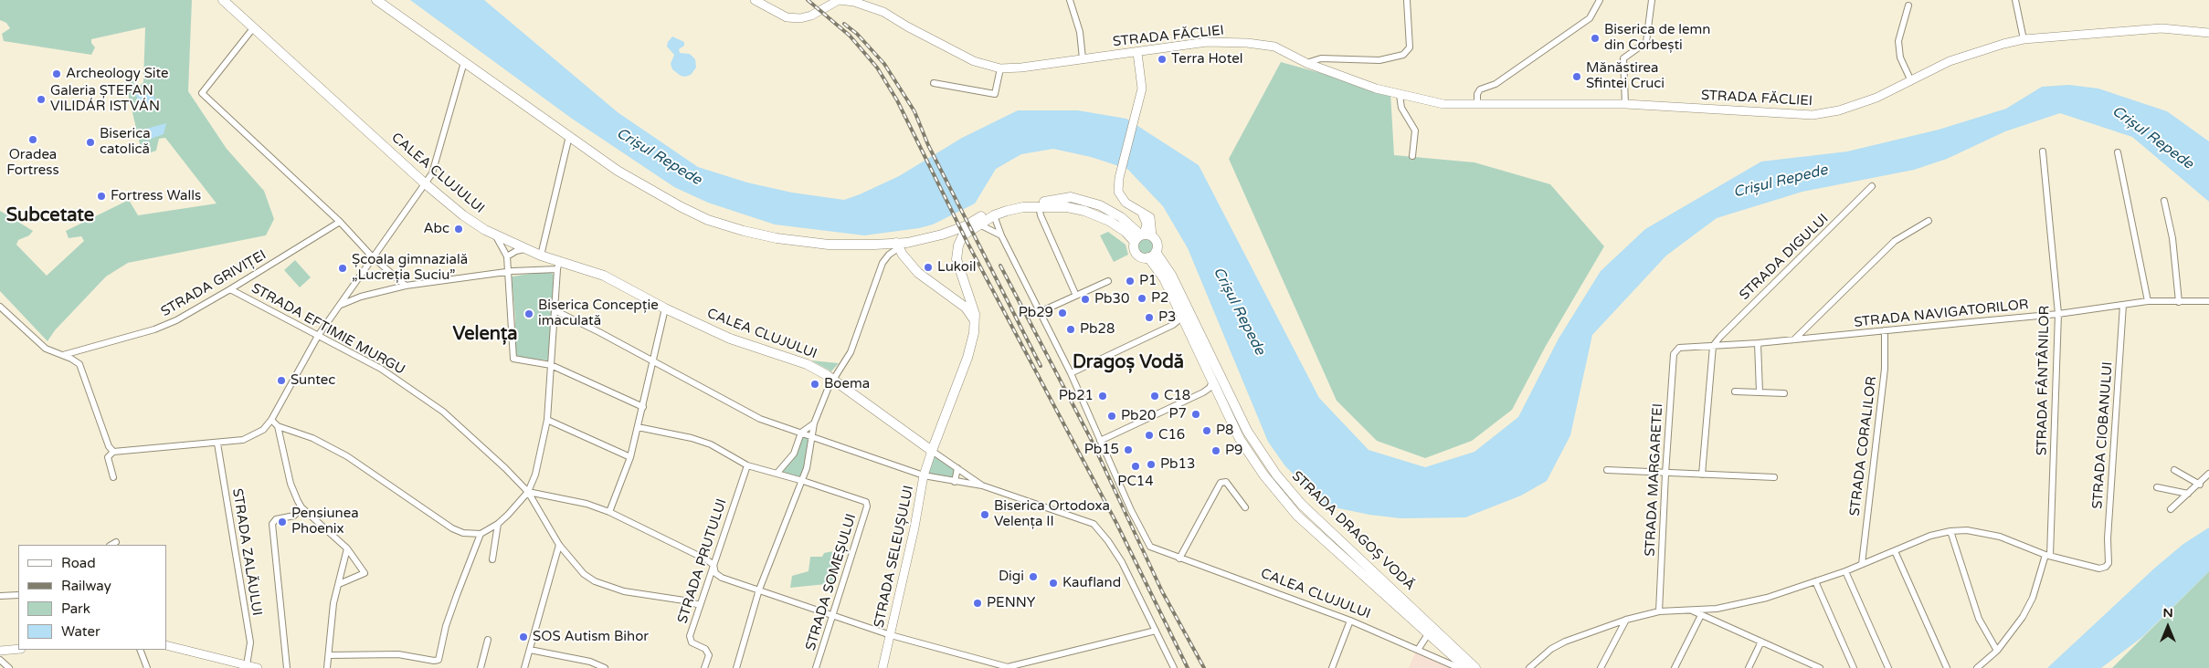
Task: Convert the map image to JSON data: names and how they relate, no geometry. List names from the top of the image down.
{
  "streets": {
    "main road": ["CALEA CLUJULUI", "STRADA DRAGOȘ VODĂ"],
    "street": [
      "STRADA FĂCLIEI",
      "STRADA DIGULUI",
      "STRADA GRIVIȚEI",
      "STRADA NAVIGATORILOR",
      "STRADA EFTIMIE MURGU",
      "STRADA FÂNTÂNILOR",
      "STRADA CIOBANULUI",
      "STRADA CORALILOR",
      "STRADA MARGARETEI",
      "STRADA ZALĂULUI",
      "STRADA SELEUȘULUI",
      "STRADA PRUTULUI",
      "STRADA SOMEȘULUI"
    ]
  },
  "crossings": [
    ["CALEA CLUJULUI", "STRADA DRAGOȘ VODĂ"],
    ["CALEA CLUJULUI", "STRADA SELEUȘULUI"],
    ["STRADA DIGULUI", "STRADA NAVIGATORILOR"],
    ["STRADA GRIVIȚEI", "STRADA EFTIMIE MURGU"],
    ["STRADA NAVIGATORILOR", "STRADA FÂNTÂNILOR"],
    ["STRADA NAVIGATORILOR", "STRADA CIOBANULUI"],
    ["STRADA NAVIGATORILOR", "STRADA CORALILOR"],
    ["STRADA NAVIGATORILOR", "STRADA MARGARETEI"],
    ["STRADA EFTIMIE MURGU", "STRADA PRUTULUI"],
    ["STRADA FÂNTÂNILOR", "STRADA CIOBANULUI"],
    ["STRADA DRAGOȘ VODĂ", "STRADA SELEUȘULUI"]
  ],
  "districts": ["Subcetate", "Velența", "Dragoș Vodă"],
  "water": ["Crișul Repede"],
  "places": [
    "Biserica de lemn din Corbești",
    "Terra Hotel",
    "Archeology Site",
    "Mănăstirea Sfintei Cruci",
    "Galeria ȘTEFAN VILIDÁR ISTVÁN",
    "Oradea Fortress",
    "Biserica catolică",
    "Fortress Walls",
    "Abc",
    "Lukoil",
    "Școala gimnazială „Lucreția Suciu”",
    "P1",
    "P2",
    "Pb30",
    "Pb29",
    "Biserica Concepție imaculată",
    "P3",
    "Pb28",
    "Suntec",
    "Boema",
    "Pb21",
    "C18",
    "P7",
    "Pb20",
    "P8",
    "C16",
    "Pb15",
    "P9",
    "Pb13",
    "PC14",
    "Biserica Ortodoxa Velența II",
    "Pensiunea Phoenix",
    "Digi",
    "Kaufland",
    "PENNY",
    "SOS Autism Bihor"
  ],
  "legend": [
    "Road",
    "Railway",
    "Park",
    "Water"
  ],
  "north": "top"
}
